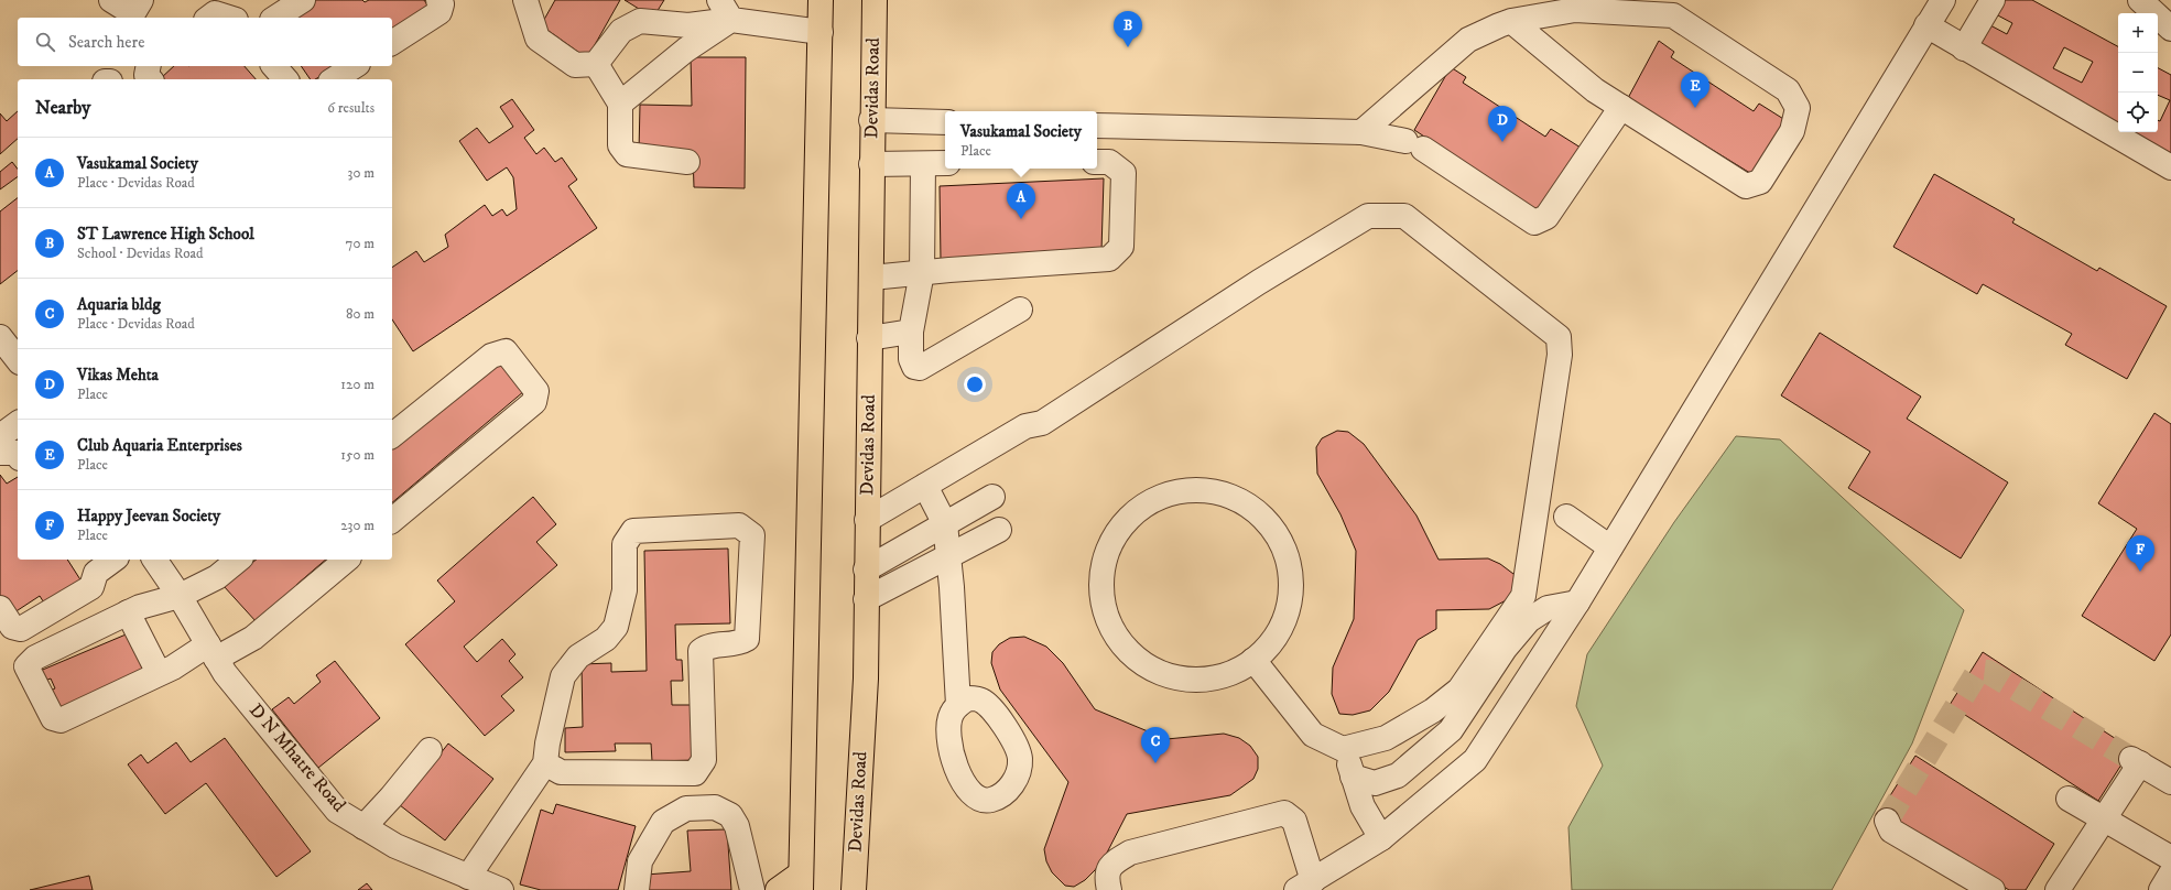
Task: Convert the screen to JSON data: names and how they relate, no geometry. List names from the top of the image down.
{
  "streets": {
    "main road": ["Devidas Road"],
    "street": ["D N Mhatre Road"]
  },
  "page": {
    "pins": [
      "B",
      "E",
      "D",
      "A",
      "F",
      "C"
    ],
    "map_buttons": ["+", "−"],
    "search": "Search here",
    "heading": ["Nearby", "6 results"],
    "popup": ["Vasukamal Society", "Place"],
    "list": [
      {
        "mark": "A",
        "name": "Vasukamal Society",
        "note": "Place · Devidas Road",
        "value": "30 m"
      },
      {
        "mark": "B",
        "name": "ST Lawrence High School",
        "note": "School · Devidas Road",
        "value": "70 m"
      },
      {
        "mark": "C",
        "name": "Aquaria bldg",
        "note": "Place · Devidas Road",
        "value": "80 m"
      },
      {
        "mark": "D",
        "name": "Vikas Mehta",
        "note": "Place",
        "value": "120 m"
      },
      {
        "mark": "E",
        "name": "Club Aquaria Enterprises",
        "note": "Place",
        "value": "150 m"
      },
      {
        "mark": "F",
        "name": "Happy Jeevan Society",
        "note": "Place",
        "value": "230 m"
      }
    ]
  }
}
